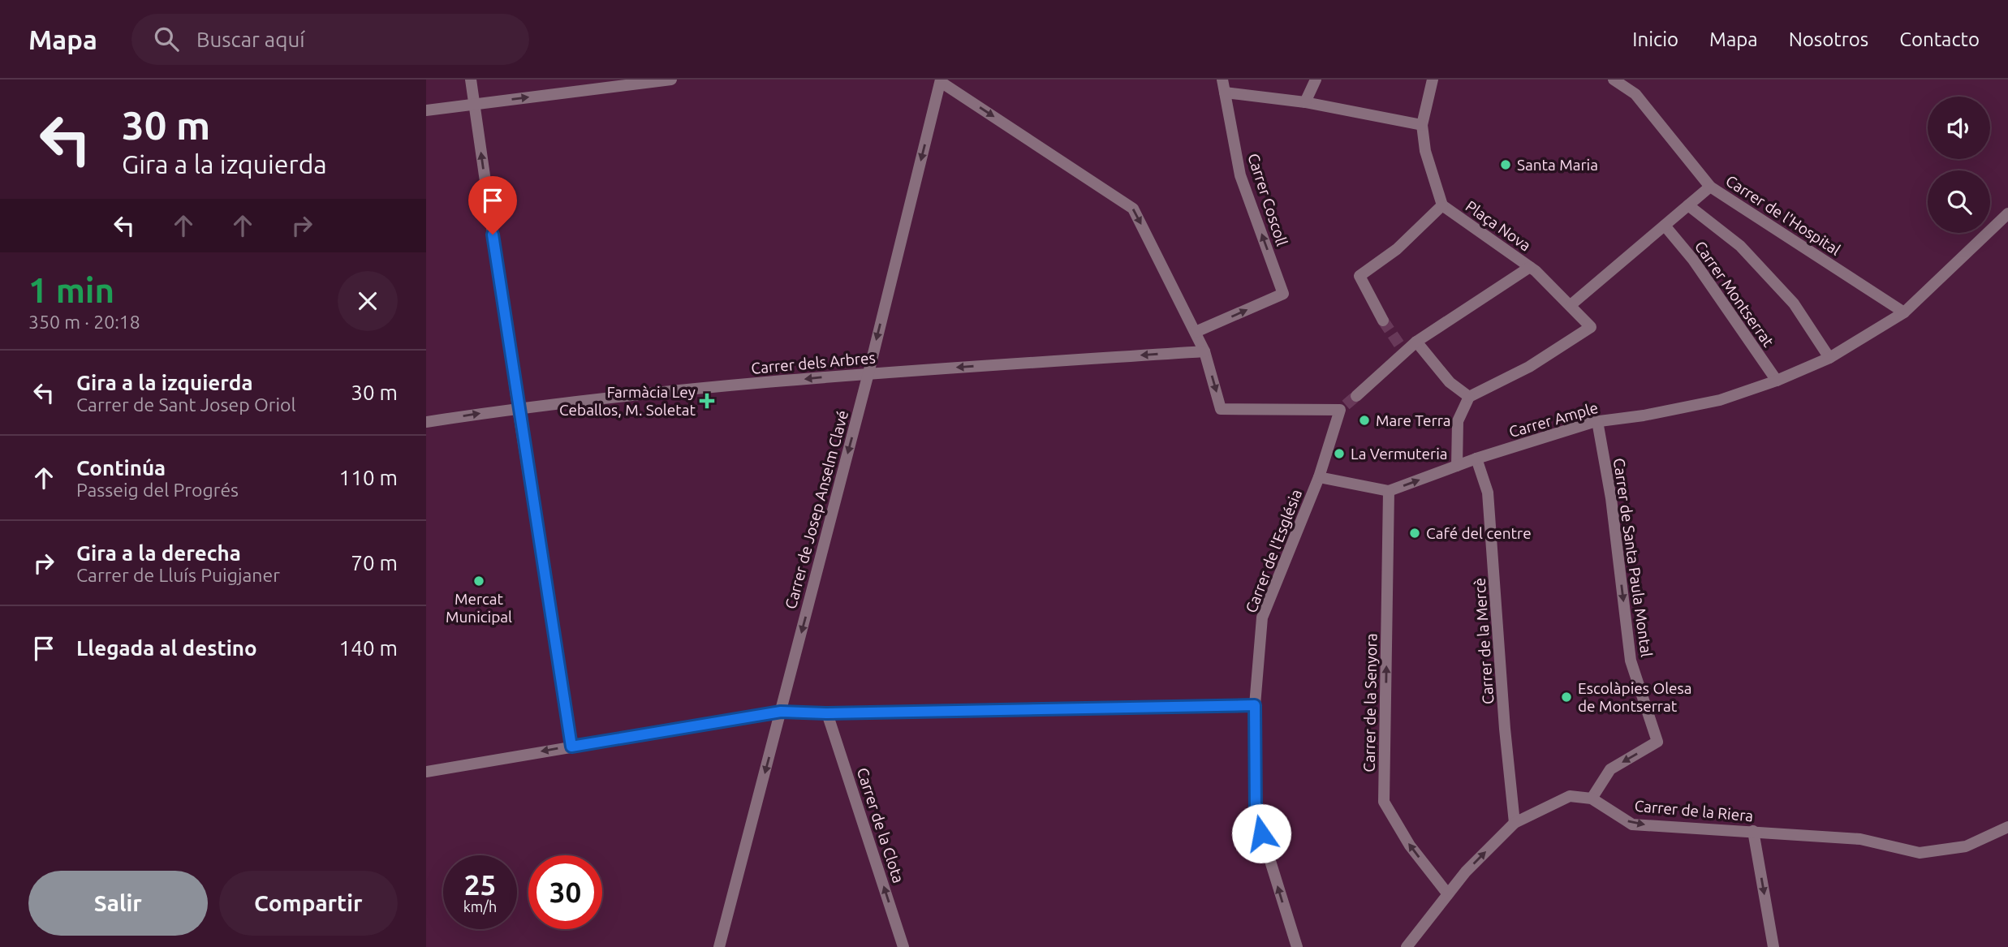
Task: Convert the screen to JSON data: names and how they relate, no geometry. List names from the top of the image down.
{
  "streets": {
    "street": [
      "Carrer Coscoll",
      "Carrer de l'Hospital",
      "Plaça Nova",
      "Carrer Montserrat",
      "Carrer dels Arbres",
      "Carrer Ample",
      "Carrer de Josep Anselm Clavé",
      "Carrer de l'Església",
      "Carrer de Santa Paula Montal",
      "Carrer de la Mercè",
      "Carrer de la Senyora",
      "Carrer de la Riera",
      "Carrer de la Clota"
    ]
  },
  "crossings": [
    ["Carrer de l'Hospital", "Carrer Ample"],
    ["Carrer Montserrat", "Carrer Ample"],
    ["Carrer dels Arbres", "Carrer de Josep Anselm Clavé"],
    ["Carrer dels Arbres", "Carrer de l'Església"],
    ["Carrer Ample", "Carrer de Santa Paula Montal"],
    ["Carrer Ample", "Carrer de la Mercè"],
    ["Carrer Ample", "Carrer de la Senyora"],
    ["Carrer de Santa Paula Montal", "Carrer de la Riera"]
  ],
  "one_way": [
    "Carrer de Josep Anselm Clavé",
    "Carrer de Santa Paula Montal",
    "Carrer de la Senyora",
    "Carrer de la Riera",
    "Carrer de la Clota"
  ],
  "places": {
    "other": [
      "Santa Maria",
      "Mare Terra",
      "La Vermuteria",
      "Café del centre",
      "Mercat Municipal",
      "Escolàpies Olesa de Montserrat"
    ],
    "health": ["Farmàcia Ley Ceballos, M. Soletat"]
  },
  "page": {
    "header": "Mapa",
    "search": "Buscar aquí",
    "nav": [
      "Inicio",
      "Mapa",
      "Nosotros",
      "Contacto"
    ],
    "turn": ["30 m", "Gira a la izquierda"],
    "heading": ["1 min", "350 m · 20:18"],
    "list": [
      {
        "name": "Gira a la izquierda",
        "note": "Carrer de Sant Josep Oriol",
        "value": "30 m"
      },
      {
        "name": "Continúa",
        "note": "Passeig del Progrés",
        "value": "110 m"
      },
      {
        "name": "Gira a la derecha",
        "note": "Carrer de Lluís Puigjaner",
        "value": "70 m"
      },
      {
        "name": "Llegada al destino",
        "value": "140 m"
      }
    ],
    "speed": "25 km/h",
    "limit": "30",
    "buttons": ["Salir", "Compartir"]
  }
}
